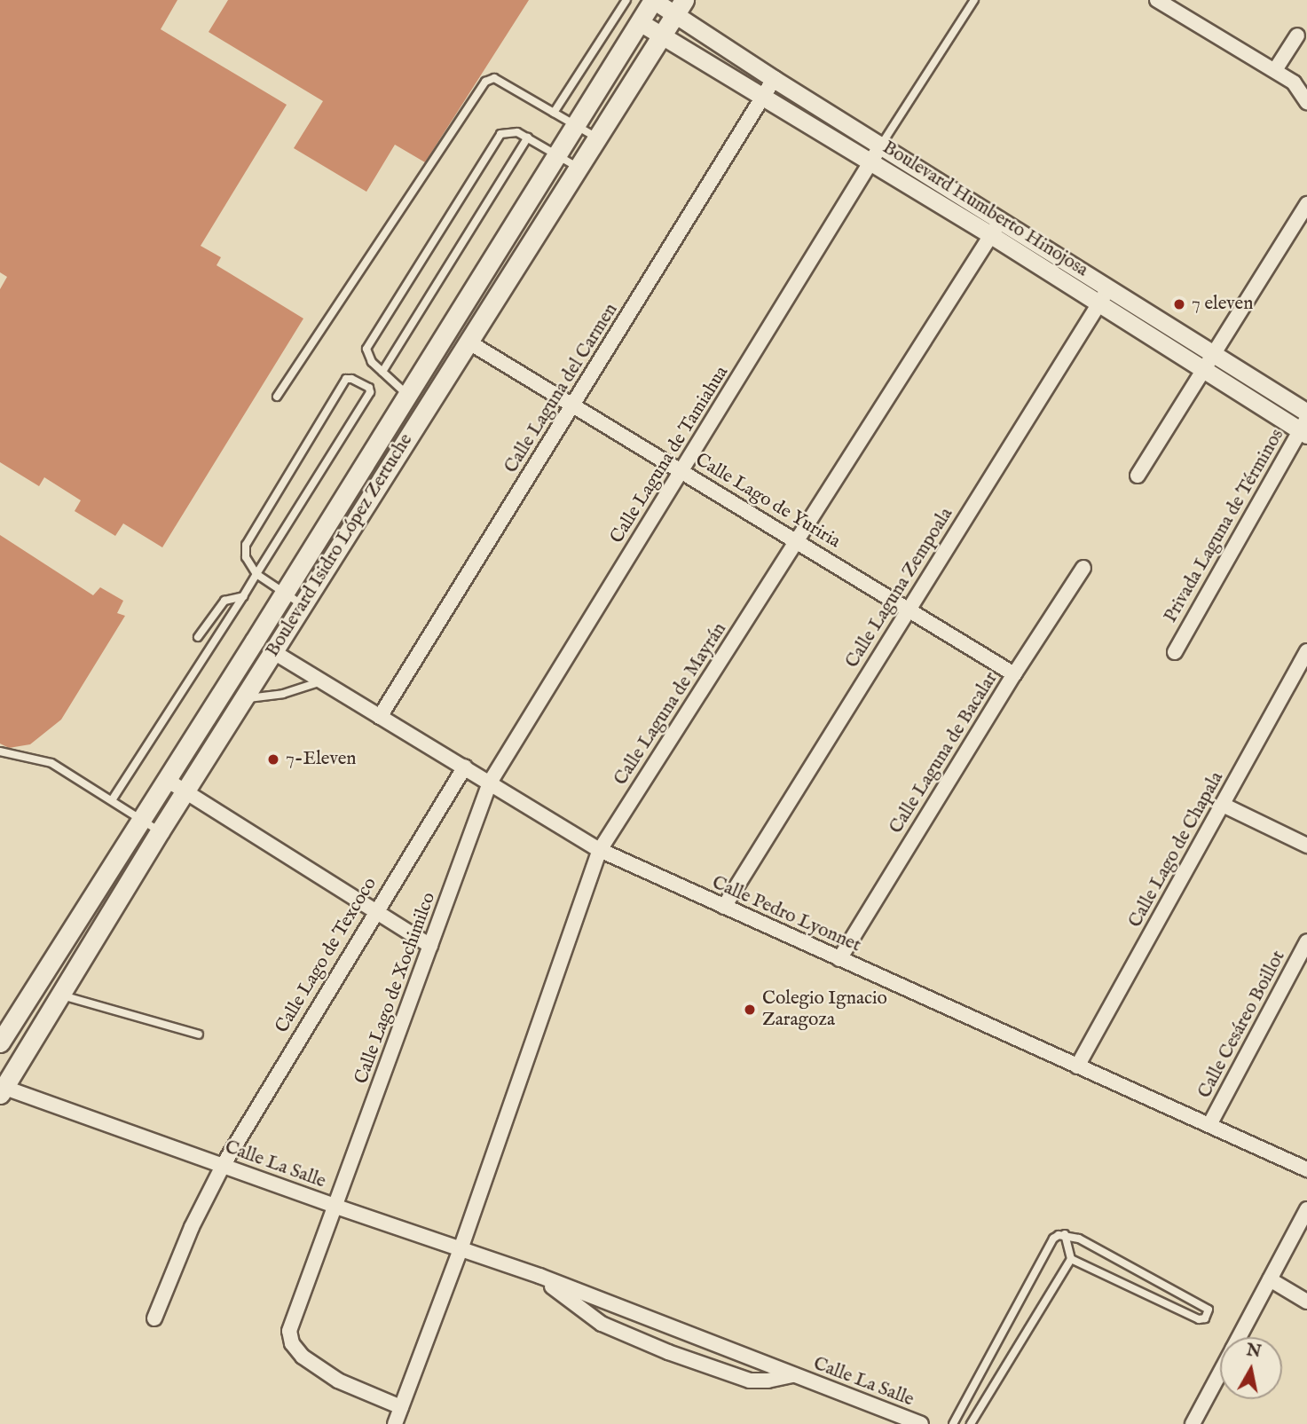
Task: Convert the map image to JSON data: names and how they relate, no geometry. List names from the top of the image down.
{
  "streets": {
    "main road": ["Boulevard Isidro López Zertuche"],
    "street": [
      "Boulevard Humberto Hinojosa",
      "Calle Laguna del Carmen",
      "Calle Laguna de Tamiahua",
      "Calle Lago de Yuriria",
      "Privada Laguna de Términos",
      "Calle Laguna Zempoala",
      "Calle Laguna de Mayrán",
      "Calle Laguna de Bacalar",
      "Calle Lago de Chapala",
      "Calle Pedro Lyonnet",
      "Calle Lago de Texcoco",
      "Calle Lago de Xochimilco",
      "Calle Cesáreo Boillot",
      "Calle La Salle"
    ]
  },
  "crossings": [
    ["Boulevard Humberto Hinojosa", "Calle Laguna del Carmen"],
    ["Boulevard Humberto Hinojosa", "Calle Laguna de Tamiahua"],
    ["Boulevard Humberto Hinojosa", "Privada Laguna de Términos"],
    ["Boulevard Humberto Hinojosa", "Boulevard Isidro López Zertuche"],
    ["Boulevard Humberto Hinojosa", "Calle Laguna Zempoala"],
    ["Boulevard Humberto Hinojosa", "Calle Laguna de Mayrán"],
    ["Calle Laguna del Carmen", "Calle Lago de Yuriria"],
    ["Calle Laguna del Carmen", "Calle Pedro Lyonnet"],
    ["Calle Laguna de Tamiahua", "Calle Lago de Yuriria"],
    ["Calle Laguna de Tamiahua", "Calle Pedro Lyonnet"],
    ["Calle Laguna de Tamiahua", "Calle Lago de Xochimilco"],
    ["Calle Lago de Yuriria", "Boulevard Isidro López Zertuche"],
    ["Calle Lago de Yuriria", "Calle Laguna Zempoala"],
    ["Calle Lago de Yuriria", "Calle Laguna de Mayrán"],
    ["Calle Lago de Yuriria", "Calle Laguna de Bacalar"],
    ["Boulevard Isidro López Zertuche", "Calle Pedro Lyonnet"],
    ["Boulevard Isidro López Zertuche", "Calle La Salle"],
    ["Calle Laguna Zempoala", "Calle Pedro Lyonnet"],
    ["Calle Laguna de Mayrán", "Calle Pedro Lyonnet"],
    ["Calle Laguna de Mayrán", "Calle Lago de Xochimilco"],
    ["Calle Laguna de Mayrán", "Calle La Salle"],
    ["Calle Laguna de Bacalar", "Calle Pedro Lyonnet"],
    ["Calle Lago de Chapala", "Calle Pedro Lyonnet"],
    ["Calle Pedro Lyonnet", "Calle Lago de Texcoco"],
    ["Calle Pedro Lyonnet", "Calle Lago de Xochimilco"],
    ["Calle Pedro Lyonnet", "Calle Cesáreo Boillot"],
    ["Calle Lago de Texcoco", "Calle La Salle"],
    ["Calle Lago de Xochimilco", "Calle La Salle"]
  ],
  "places": ["7 eleven", "7-Eleven", "Colegio Ignacio Zaragoza"],
  "north": "top"
}
